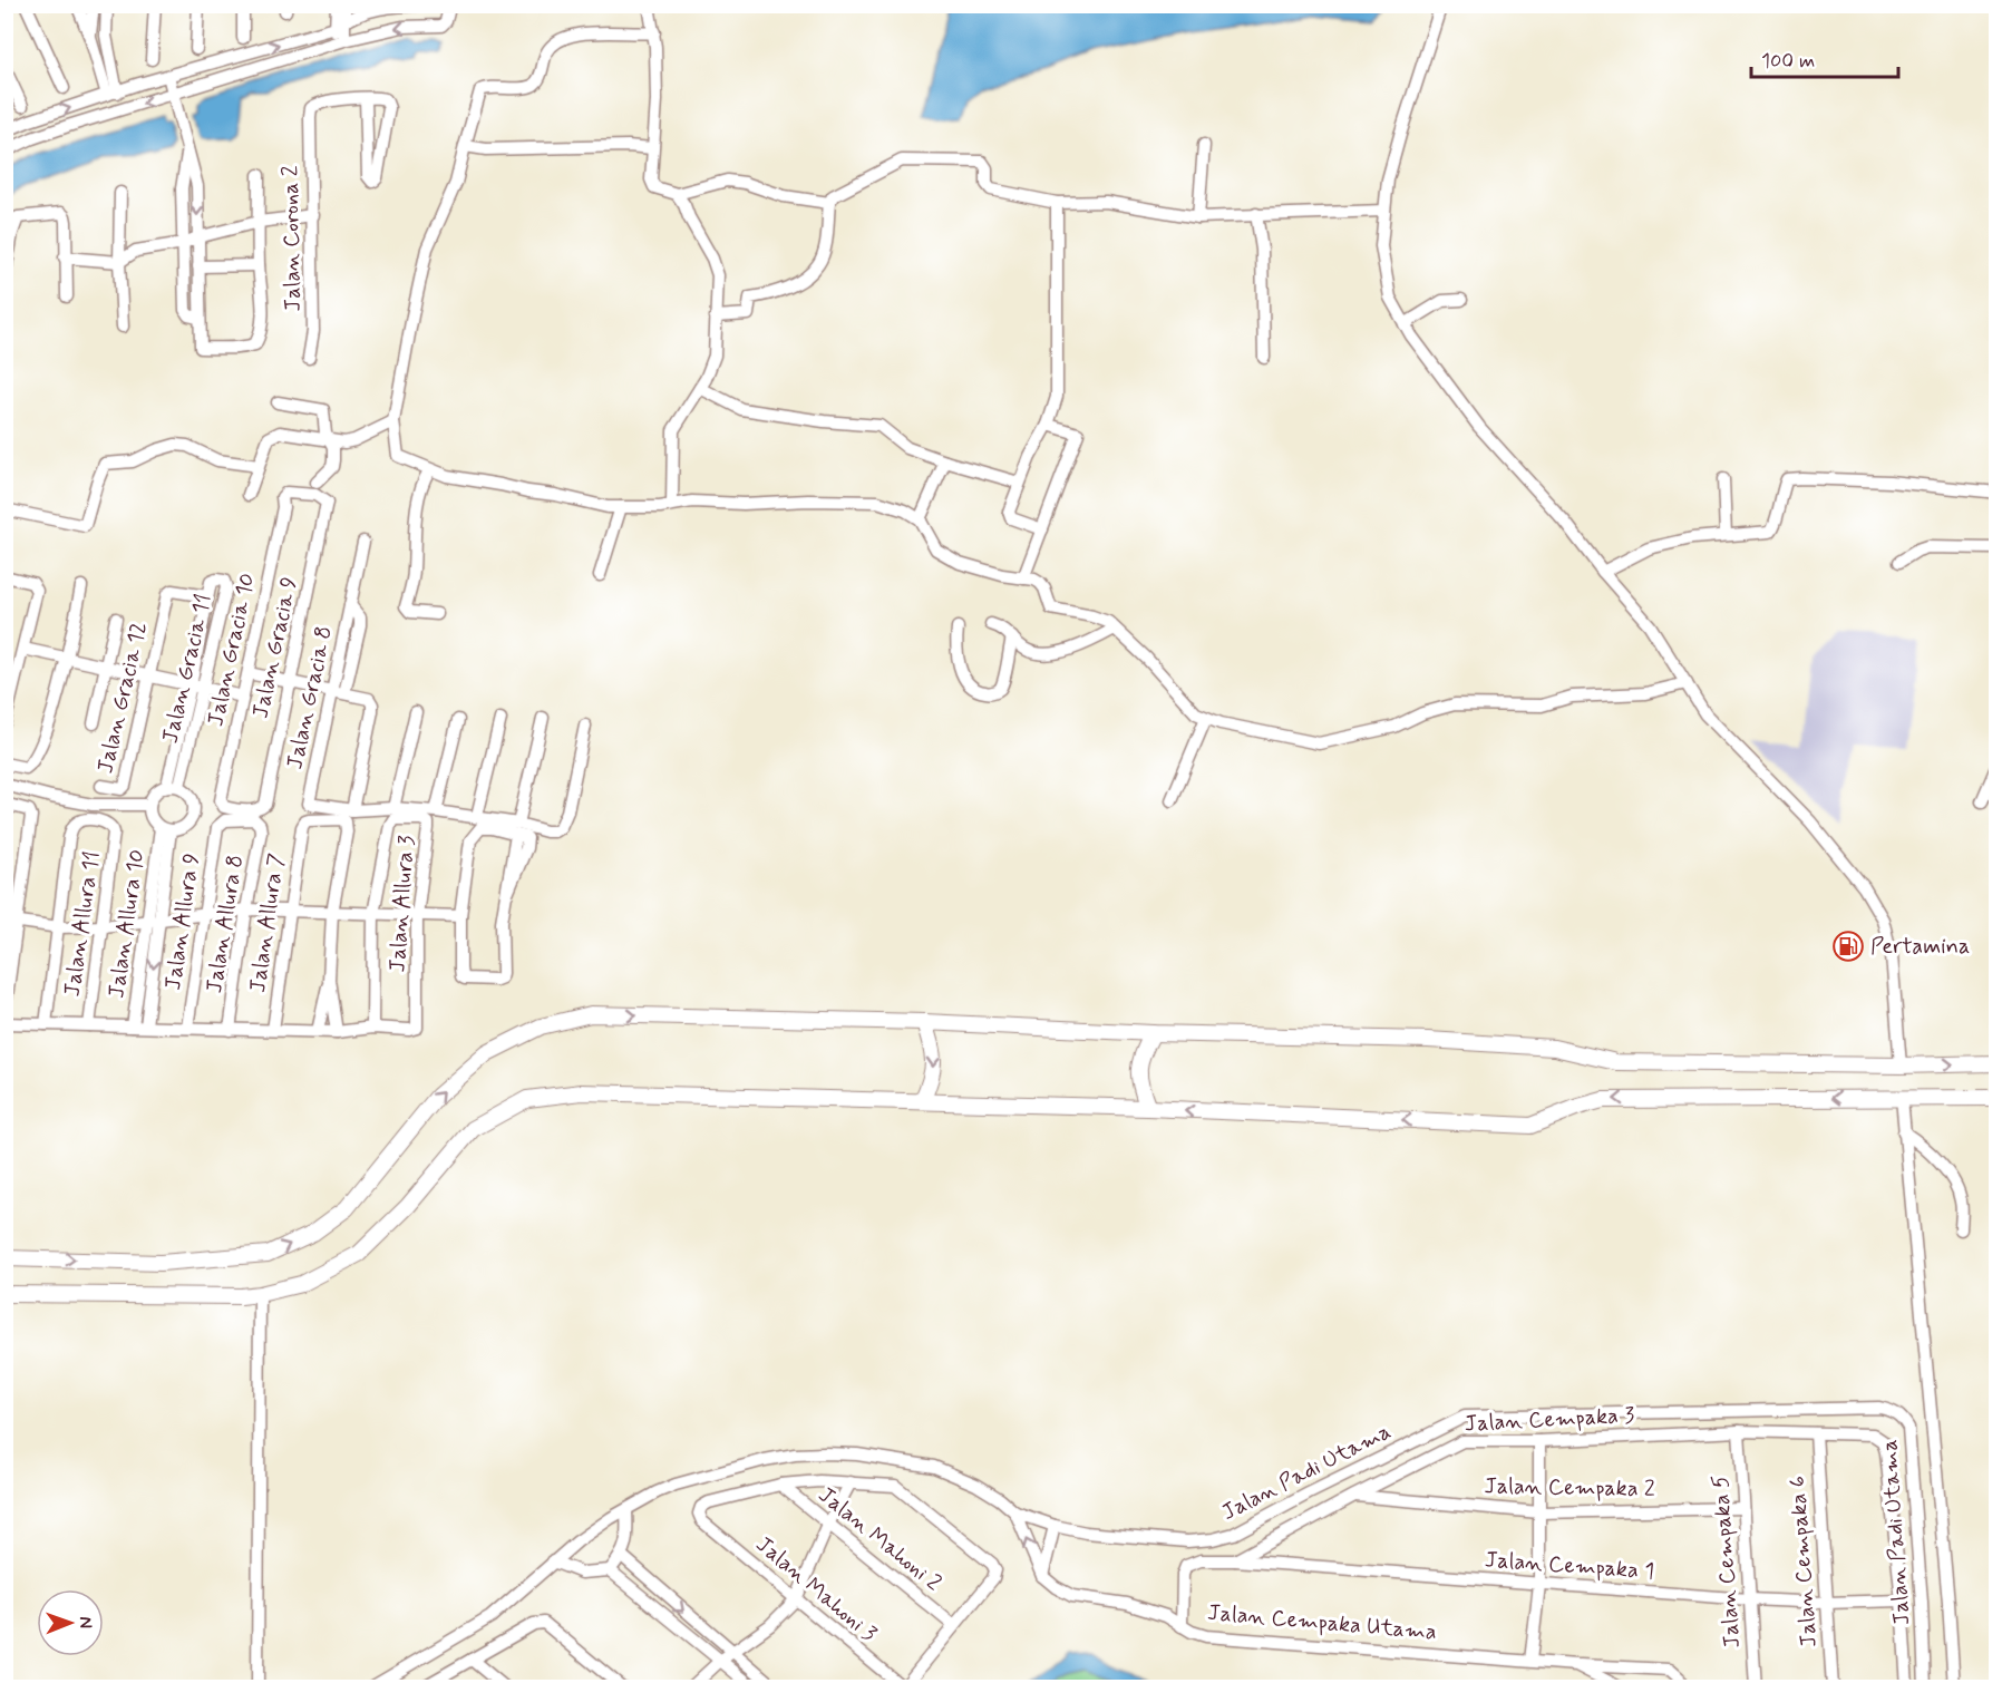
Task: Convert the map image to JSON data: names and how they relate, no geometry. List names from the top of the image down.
{
  "streets": {
    "street": [
      "Jalan Corona 2",
      "Jalan Gracia 9",
      "Jalan Gracia 10",
      "Jalan Gracia 11",
      "Jalan Gracia 12",
      "Jalan Gracia 8",
      "Jalan Allura 3",
      "Jalan Allura 9",
      "Jalan Allura 7",
      "Jalan Allura 11",
      "Jalan Allura 10",
      "Jalan Allura 8",
      "Jalan Cempaka 3",
      "Jalan Padi Utama",
      "Jalan Cempaka 2",
      "Jalan Mahoni 2",
      "Jalan Cempaka 5",
      "Jalan Cempaka 6",
      "Jalan Cempaka 1",
      "Jalan Mahoni 3",
      "Jalan Cempaka Utama"
    ]
  },
  "crossings": [
    ["Jalan Gracia 9", "Jalan Gracia 10"],
    ["Jalan Gracia 11", "Jalan Gracia 12"],
    ["Jalan Gracia 11", "Jalan Allura 10"],
    ["Jalan Allura 9", "Jalan Allura 8"],
    ["Jalan Cempaka 3", "Jalan Cempaka 2"],
    ["Jalan Cempaka 3", "Jalan Cempaka 5"],
    ["Jalan Cempaka 3", "Jalan Cempaka 6"],
    ["Jalan Cempaka 3", "Jalan Cempaka 1"],
    ["Jalan Cempaka 3", "Jalan Cempaka Utama"],
    ["Jalan Cempaka 2", "Jalan Cempaka 5"],
    ["Jalan Mahoni 2", "Jalan Mahoni 3"],
    ["Jalan Cempaka 5", "Jalan Cempaka 1"],
    ["Jalan Cempaka 6", "Jalan Cempaka 1"]
  ],
  "places": {
    "fuel station": ["Pertamina"]
  },
  "scale_bar": "100 m",
  "north": "right"
}
